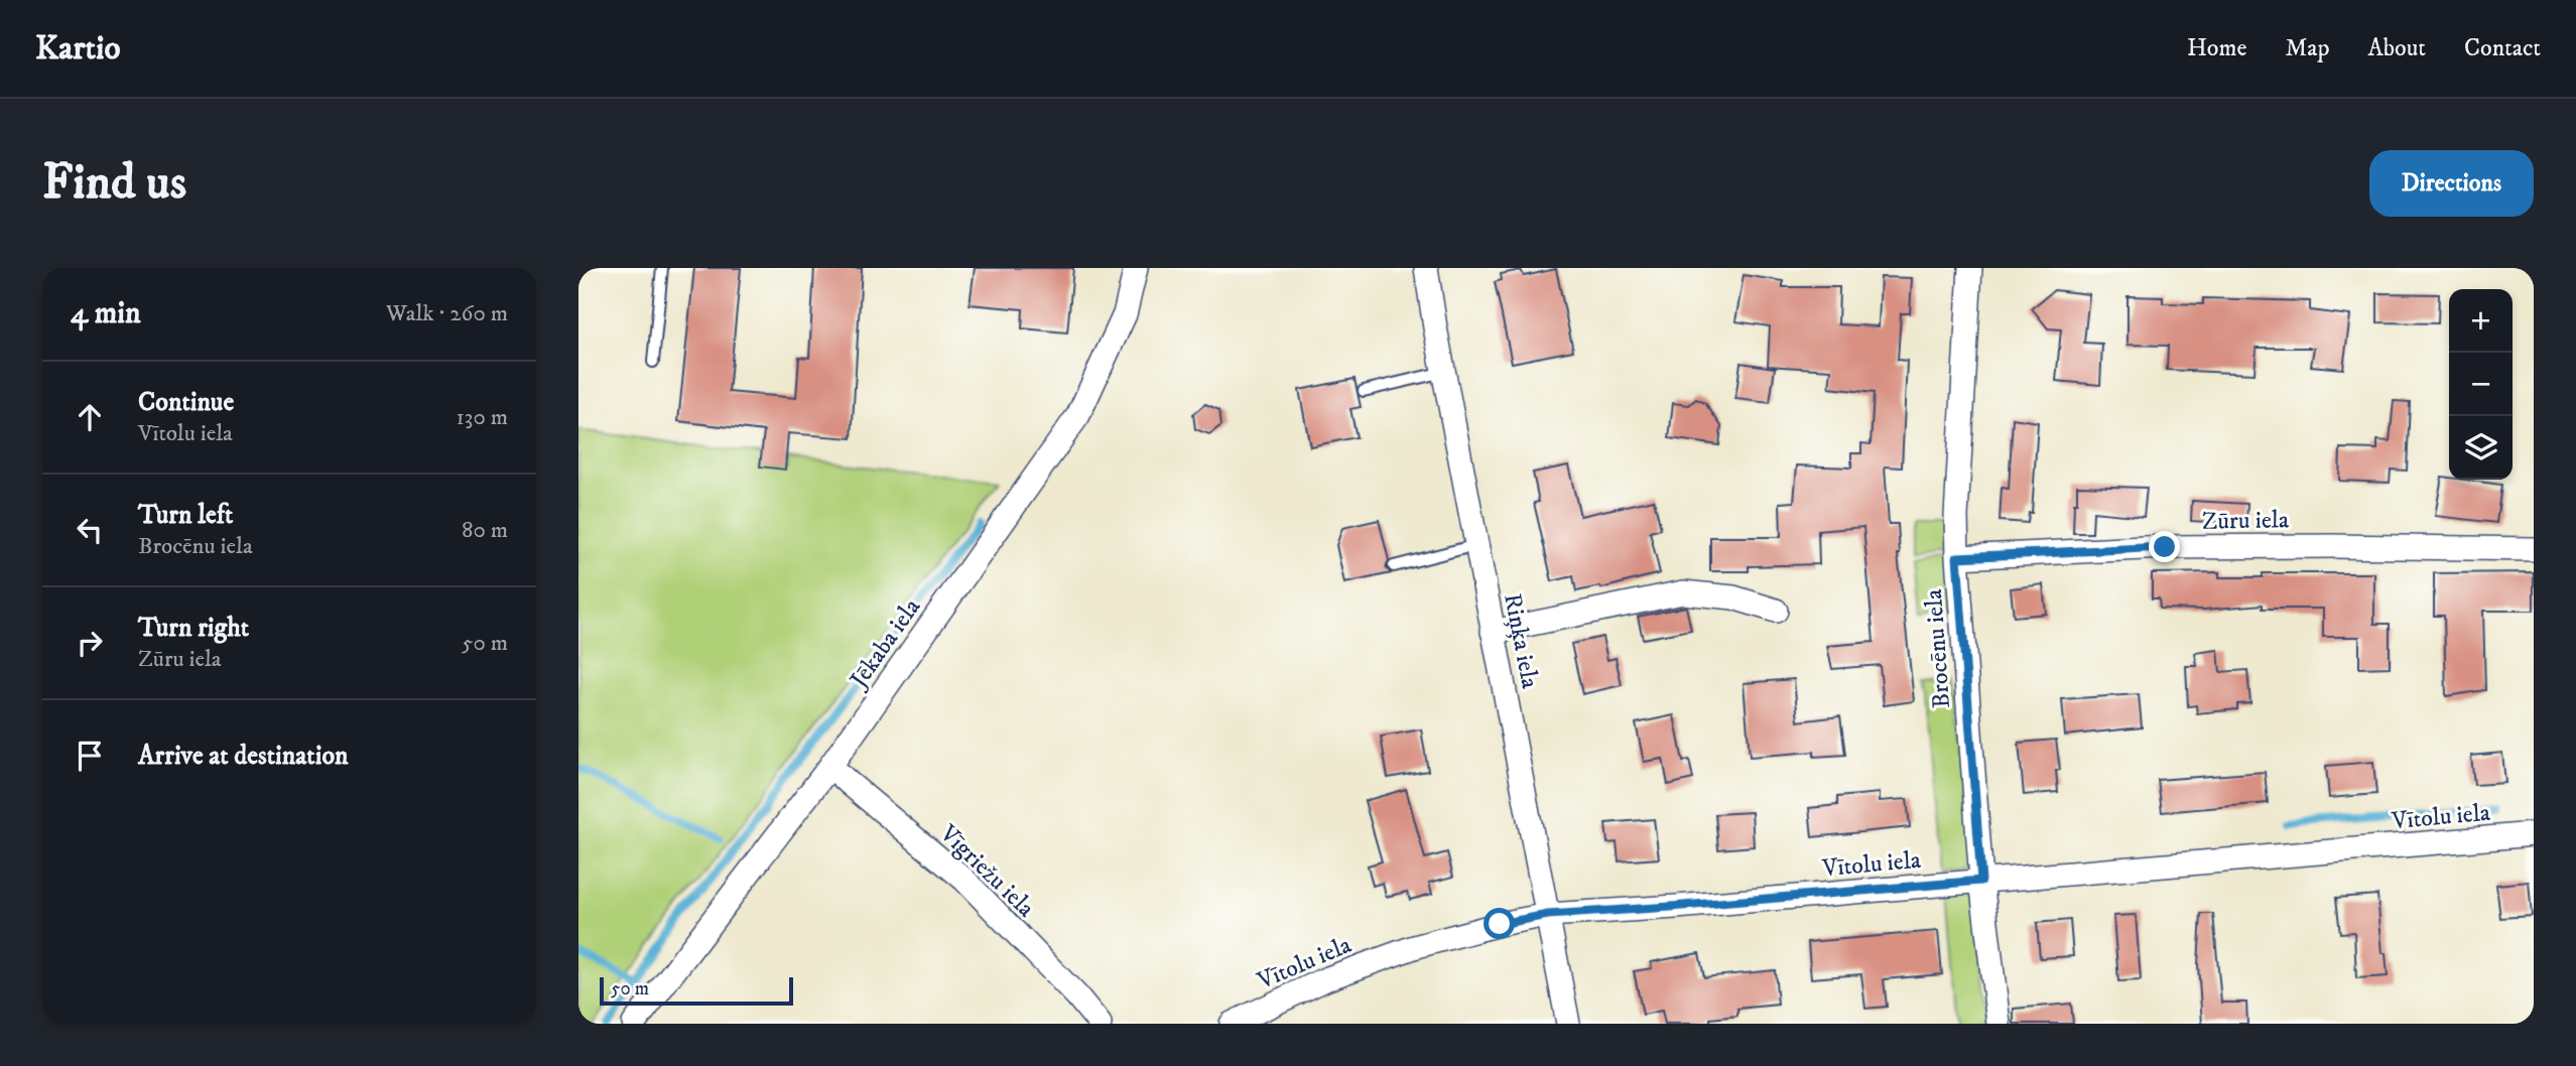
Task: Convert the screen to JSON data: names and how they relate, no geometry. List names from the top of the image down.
{
  "streets": {
    "street": [
      "Zūru iela",
      "Riņķa iela",
      "Jēkaba iela",
      "Brocēnu iela",
      "Vītolu iela",
      "Vīgriežu iela"
    ]
  },
  "crossings": [
    ["Zūru iela", "Brocēnu iela"],
    ["Riņķa iela", "Vītolu iela"],
    ["Jēkaba iela", "Vīgriežu iela"],
    ["Brocēnu iela", "Vītolu iela"]
  ],
  "scale_bar": "50 m",
  "page": {
    "header": "Kartio",
    "nav": [
      "Home",
      "Map",
      "About",
      "Contact"
    ],
    "buttons": "Directions",
    "title": "Find us",
    "heading": ["4 min", "Walk · 260 m"],
    "map_buttons": ["+", "−"],
    "list": [
      ["Continue", "Vītolu iela", "130 m"],
      ["Turn left", "Brocēnu iela", "80 m"],
      ["Turn right", "Zūru iela", "50 m"],
      "Arrive at destination"
    ],
    "scale": "50 m"
  }
}
